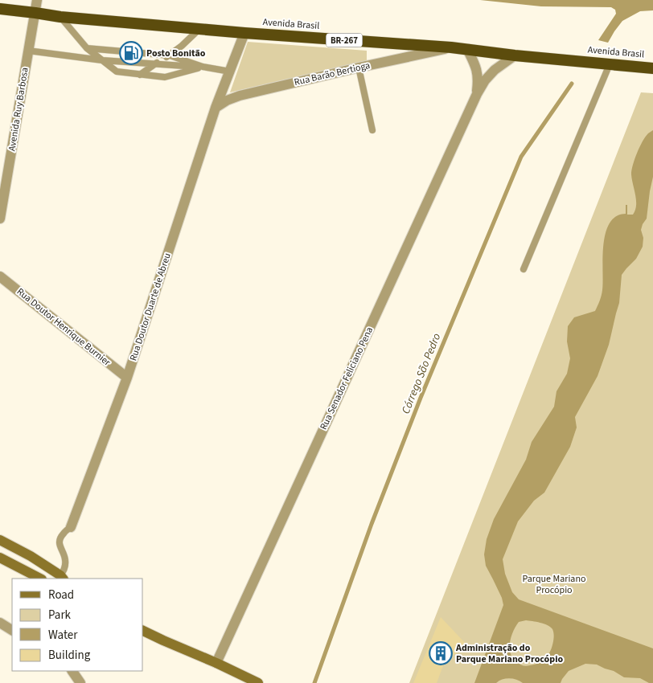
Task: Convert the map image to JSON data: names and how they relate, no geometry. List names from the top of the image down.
{
  "streets": {
    "highway": ["Avenida Brasil", "BR-267"],
    "street": [
      "Rua Barão Bertioga",
      "Avenida Ruy Barbosa",
      "Rua Doutor Duarte de Abreu",
      "Rua Doutor Henrique Burnier",
      "Rua Senador Feliciano Pena"
    ]
  },
  "crossings": [
    ["Avenida Brasil", "Rua Barão Bertioga"],
    ["Avenida Brasil", "Avenida Ruy Barbosa"],
    ["Avenida Brasil", "Rua Doutor Duarte de Abreu"],
    ["Avenida Brasil", "Rua Senador Feliciano Pena"],
    ["Rua Barão Bertioga", "Rua Doutor Duarte de Abreu"],
    ["Rua Doutor Duarte de Abreu", "Rua Doutor Henrique Burnier"]
  ],
  "water": ["Córrego São Pedro"],
  "parks": ["Parque Mariano Procópio"],
  "places": {
    "fuel station": ["Posto Bonitão"],
    "building": ["Administração do Parque Mariano Procópio"]
  },
  "legend": [
    "Road",
    "Park",
    "Water",
    "Building"
  ]
}
